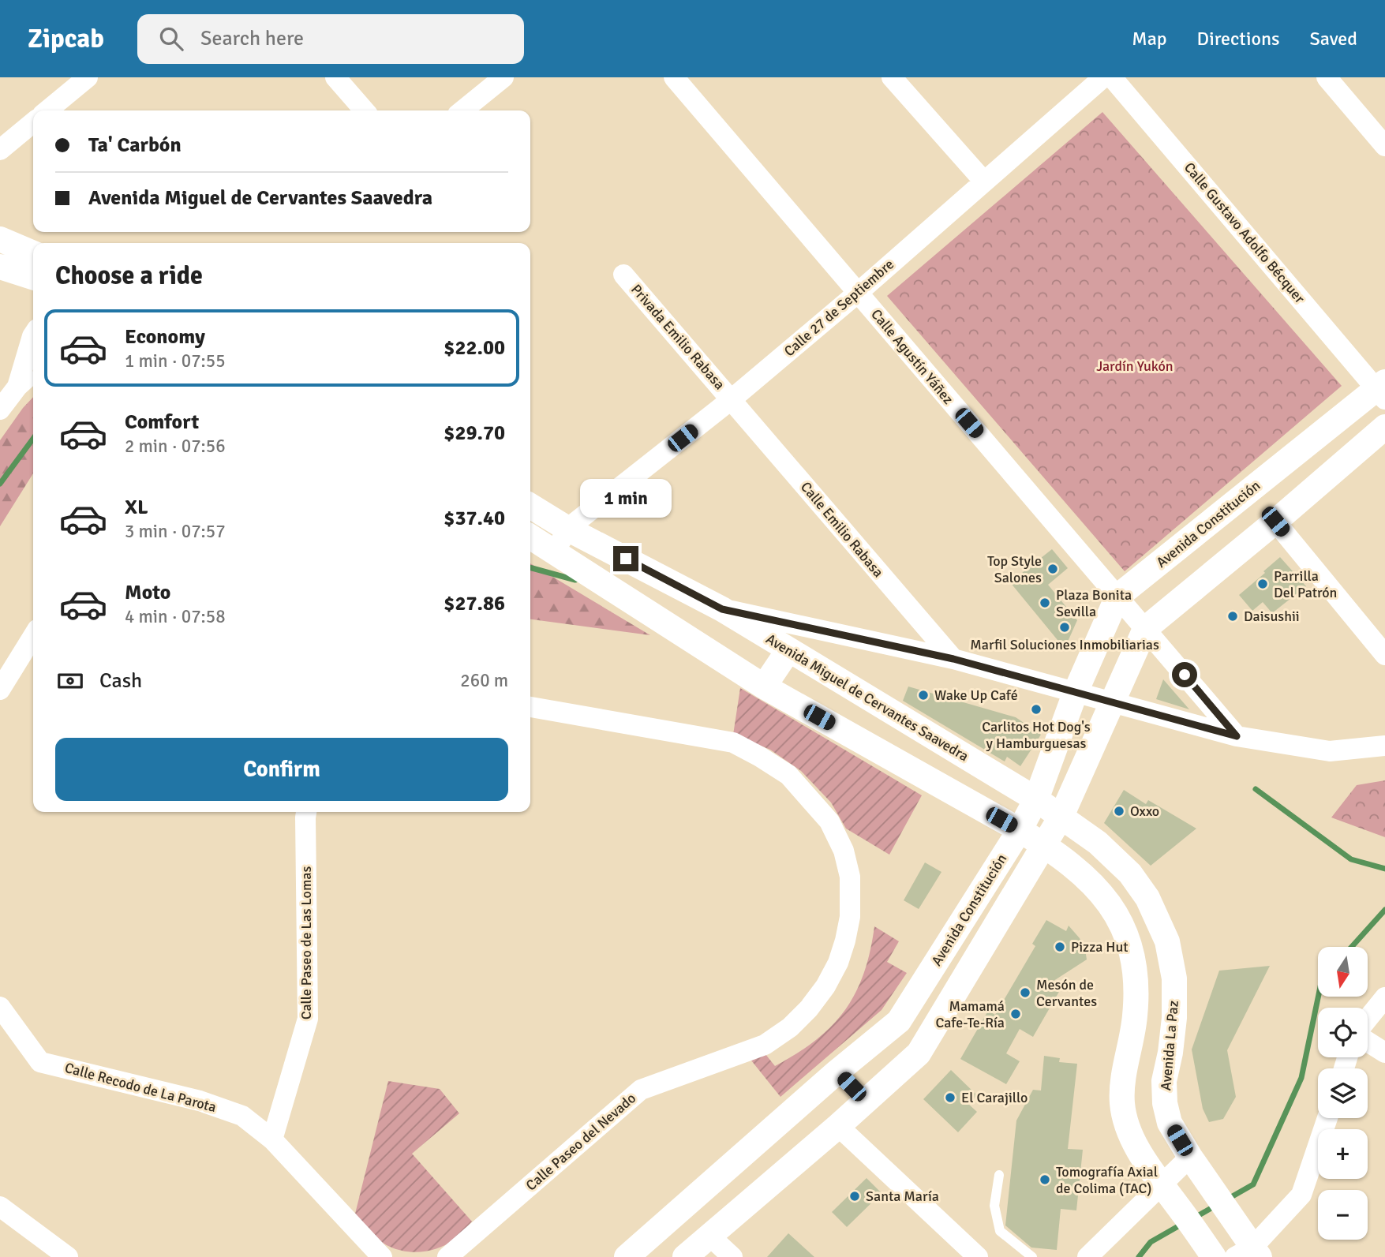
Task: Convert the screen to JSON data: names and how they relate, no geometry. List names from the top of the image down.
{
  "streets": {
    "street": [
      "Calle Gustavo Adolfo Bécquer",
      "Calle 27 de Septiembre",
      "Privada Emilio Rabasa",
      "Calle Agustín Yáñez",
      "Avenida Constitución",
      "Calle Emilio Rabasa",
      "Avenida Miguel de Cervantes Saavedra",
      "Calle Paseo de Las Lomas",
      "Avenida La Paz",
      "Calle Recodo de La Parota",
      "Calle Paseo del Nevado"
    ]
  },
  "crossings": [
    ["Calle Gustavo Adolfo Bécquer", "Avenida Constitución"],
    ["Calle 27 de Septiembre", "Privada Emilio Rabasa"],
    ["Calle 27 de Septiembre", "Calle Agustín Yáñez"],
    ["Calle 27 de Septiembre", "Calle Emilio Rabasa"],
    ["Calle 27 de Septiembre", "Avenida Miguel de Cervantes Saavedra"],
    ["Privada Emilio Rabasa", "Calle Emilio Rabasa"],
    ["Calle Agustín Yáñez", "Avenida Constitución"],
    ["Avenida Constitución", "Avenida Miguel de Cervantes Saavedra"],
    ["Avenida Miguel de Cervantes Saavedra", "Avenida La Paz"],
    ["Calle Paseo de Las Lomas", "Calle Recodo de La Parota"]
  ],
  "parks": ["Jardín Yukón"],
  "places": [
    "Top Style Salones",
    "Parrilla Del Patrón",
    "Plaza Bonita Sevilla",
    "Daisushii",
    "Marfil Soluciones Inmobiliarias",
    "Wake Up Café",
    "Carlitos Hot Dog's y Hamburguesas",
    "Oxxo",
    "Pizza Hut",
    "Mesón de Cervantes",
    "Mamamá Cafe-Te-Ría",
    "El Carajillo",
    "Tomografía Axial de Colima (TAC)",
    "Santa María"
  ],
  "north": "bottom",
  "page": {
    "header": "Zipcab",
    "search": "Search here",
    "nav": ["Map", "Directions", "Saved"],
    "banner": ["Ta' Carbón", "Avenida Miguel de Cervantes Saavedra"],
    "heading": "Choose a ride",
    "list": [
      {
        "name": "Economy",
        "note": "1 min · 07:55",
        "value": "$22.00"
      },
      {
        "name": "Comfort",
        "note": "2 min · 07:56",
        "value": "$29.70"
      },
      {
        "name": "XL",
        "note": "3 min · 07:57",
        "value": "$37.40"
      },
      {
        "name": "Moto",
        "note": "4 min · 07:58",
        "value": "$27.86"
      }
    ],
    "bubble": "1 min",
    "pay": ["Cash", "260 m"],
    "buttons": "Confirm",
    "map_buttons": ["+", "−"]
  }
}
